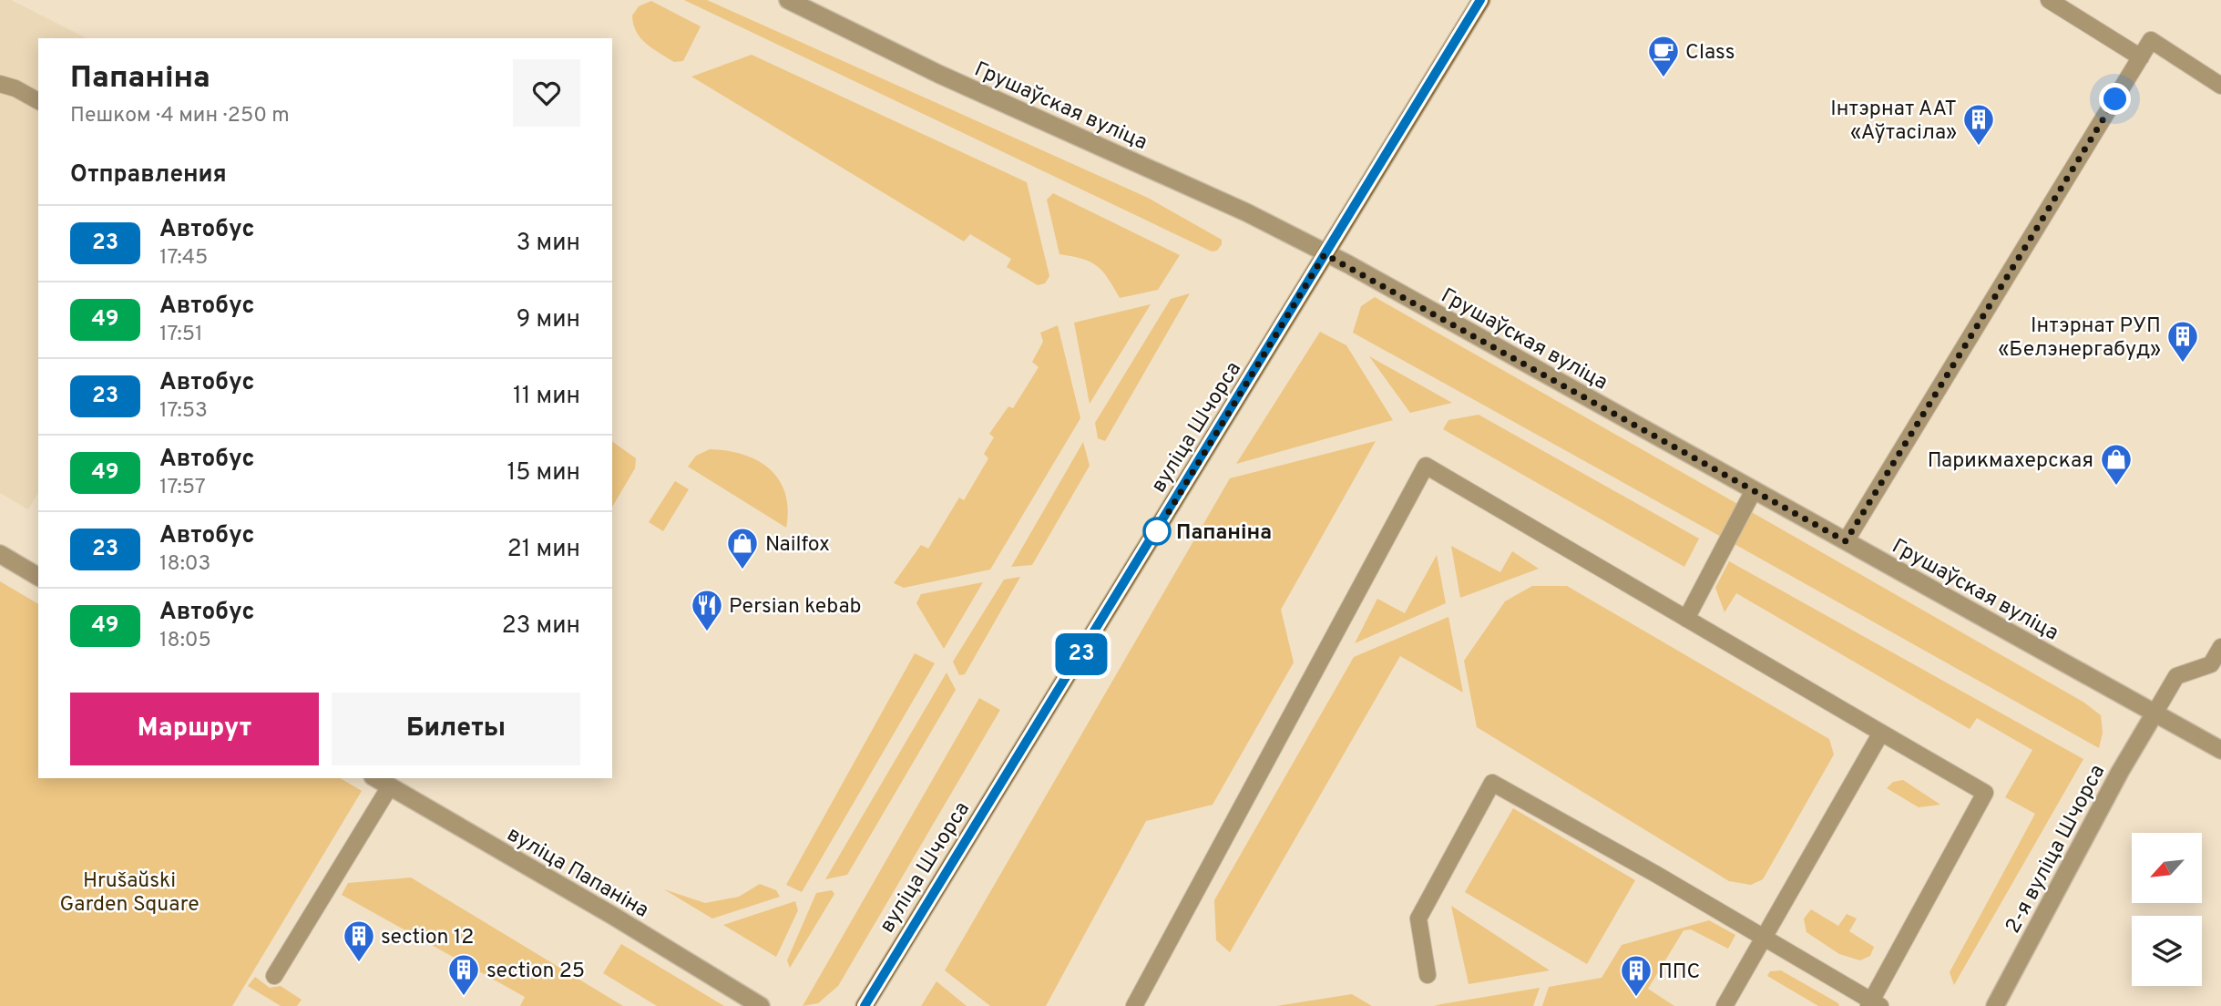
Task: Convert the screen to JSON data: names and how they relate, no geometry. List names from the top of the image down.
{
  "streets": {
    "main road": ["вуліца Шчорса"],
    "street": ["Грушаўская вуліца", "2-я вуліца Шчорса", "вуліца Папаніна"]
  },
  "crossings": [
    ["Грушаўская вуліца", "вуліца Шчорса"],
    ["Грушаўская вуліца", "2-я вуліца Шчорса"]
  ],
  "parks": ["Hrušaŭski Garden Square"],
  "places": {
    "cafe": ["Class"],
    "building": [
      "Інтэрнат ААТ «Аўтасіла»",
      "Інтэрнат РУП «Белэнергабуд»",
      "section 12",
      "section 25",
      "ППС"
    ],
    "shop": ["Парикмахерская", "Nailfox"],
    "other": ["Папаніна"],
    "restaurant": ["Persian kebab"]
  },
  "lines": ["bus line 23"],
  "north": "bottom left",
  "page": {
    "on_map": "23",
    "heading": [
      ["Папаніна", "Пешком · 4 мин · 250 m"],
      "Отправления"
    ],
    "list": [
      {
        "mark": "23",
        "name": "Автобус",
        "note": "17:45",
        "value": "3 мин"
      },
      {
        "mark": "49",
        "name": "Автобус",
        "note": "17:51",
        "value": "9 мин"
      },
      {
        "mark": "23",
        "name": "Автобус",
        "note": "17:53",
        "value": "11 мин"
      },
      {
        "mark": "49",
        "name": "Автобус",
        "note": "17:57",
        "value": "15 мин"
      },
      {
        "mark": "23",
        "name": "Автобус",
        "note": "18:03",
        "value": "21 мин"
      },
      {
        "mark": "49",
        "name": "Автобус",
        "note": "18:05",
        "value": "23 мин"
      }
    ],
    "buttons": ["Маршрут", "Билеты"]
  }
}
